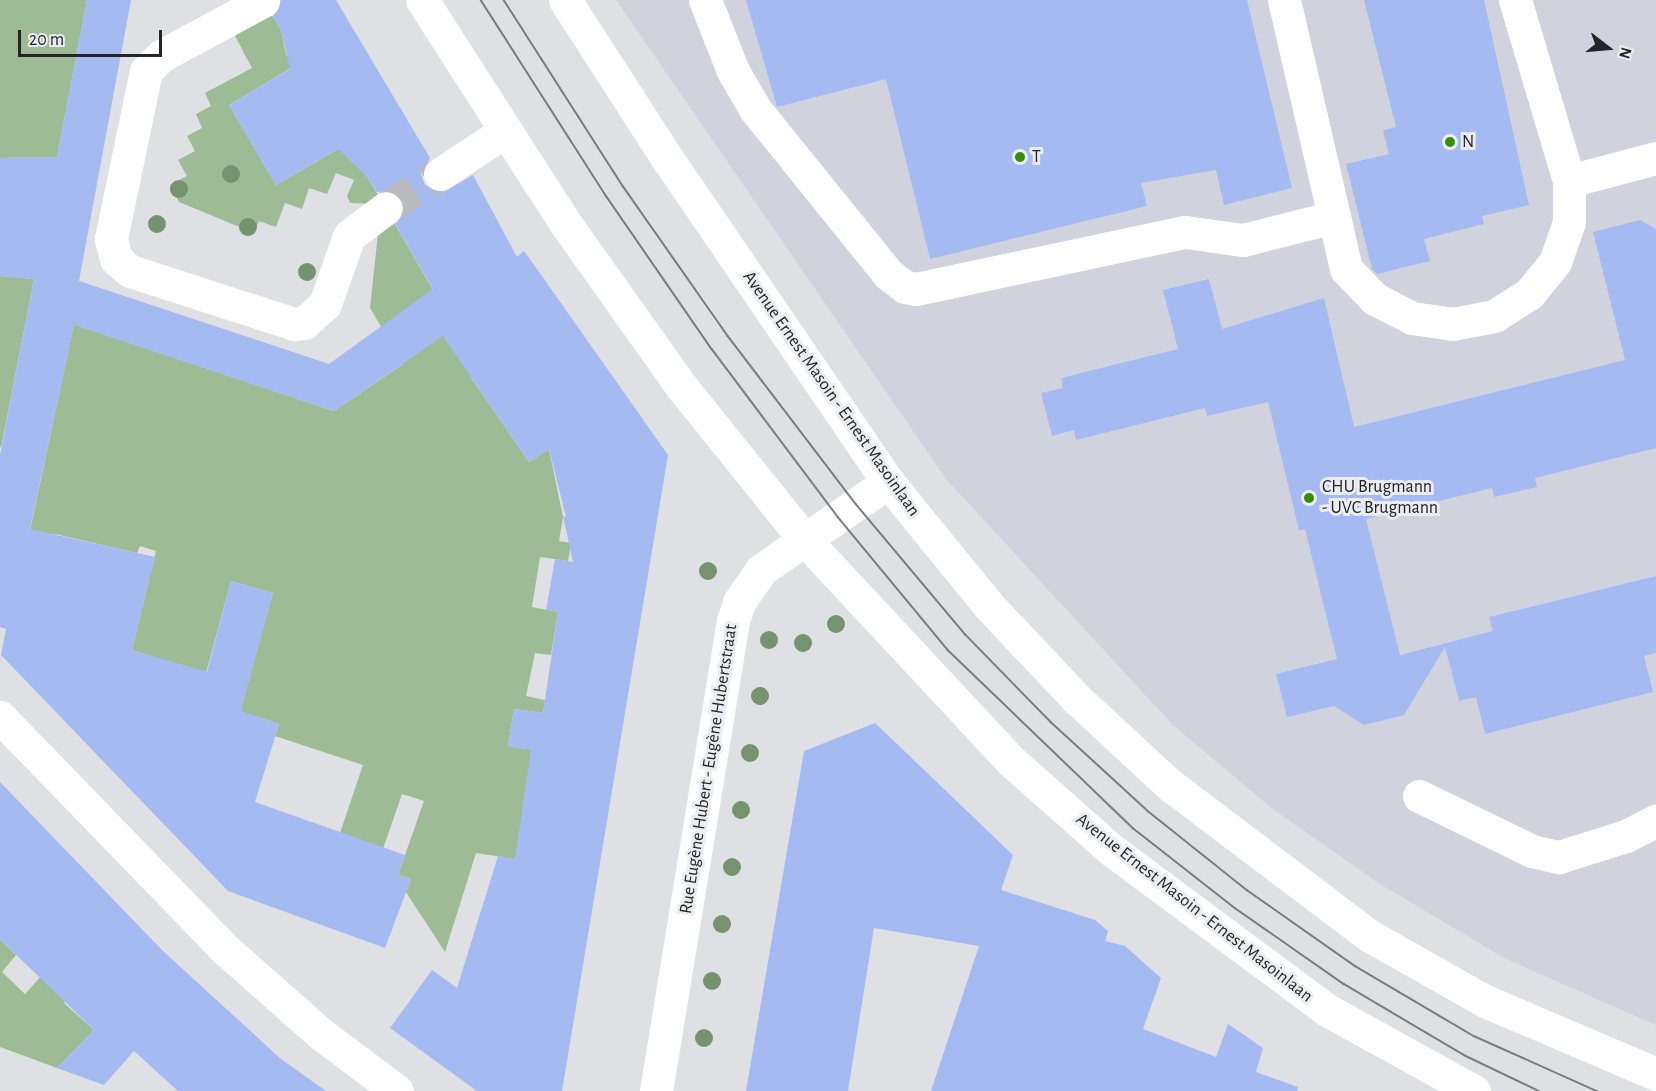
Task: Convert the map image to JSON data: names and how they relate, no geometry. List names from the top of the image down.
{
  "streets": {
    "street": ["Avenue Ernest Masoin - Ernest Masoinlaan", "Rue Eugène Hubert - Eugène Hubertstraat"]
  },
  "crossings": [
    ["Avenue Ernest Masoin - Ernest Masoinlaan", "Rue Eugène Hubert - Eugène Hubertstraat"]
  ],
  "places": ["N", "T", "CHU Brugmann - UVC Brugmann"],
  "scale_bar": "20 m",
  "north": "right"
}
